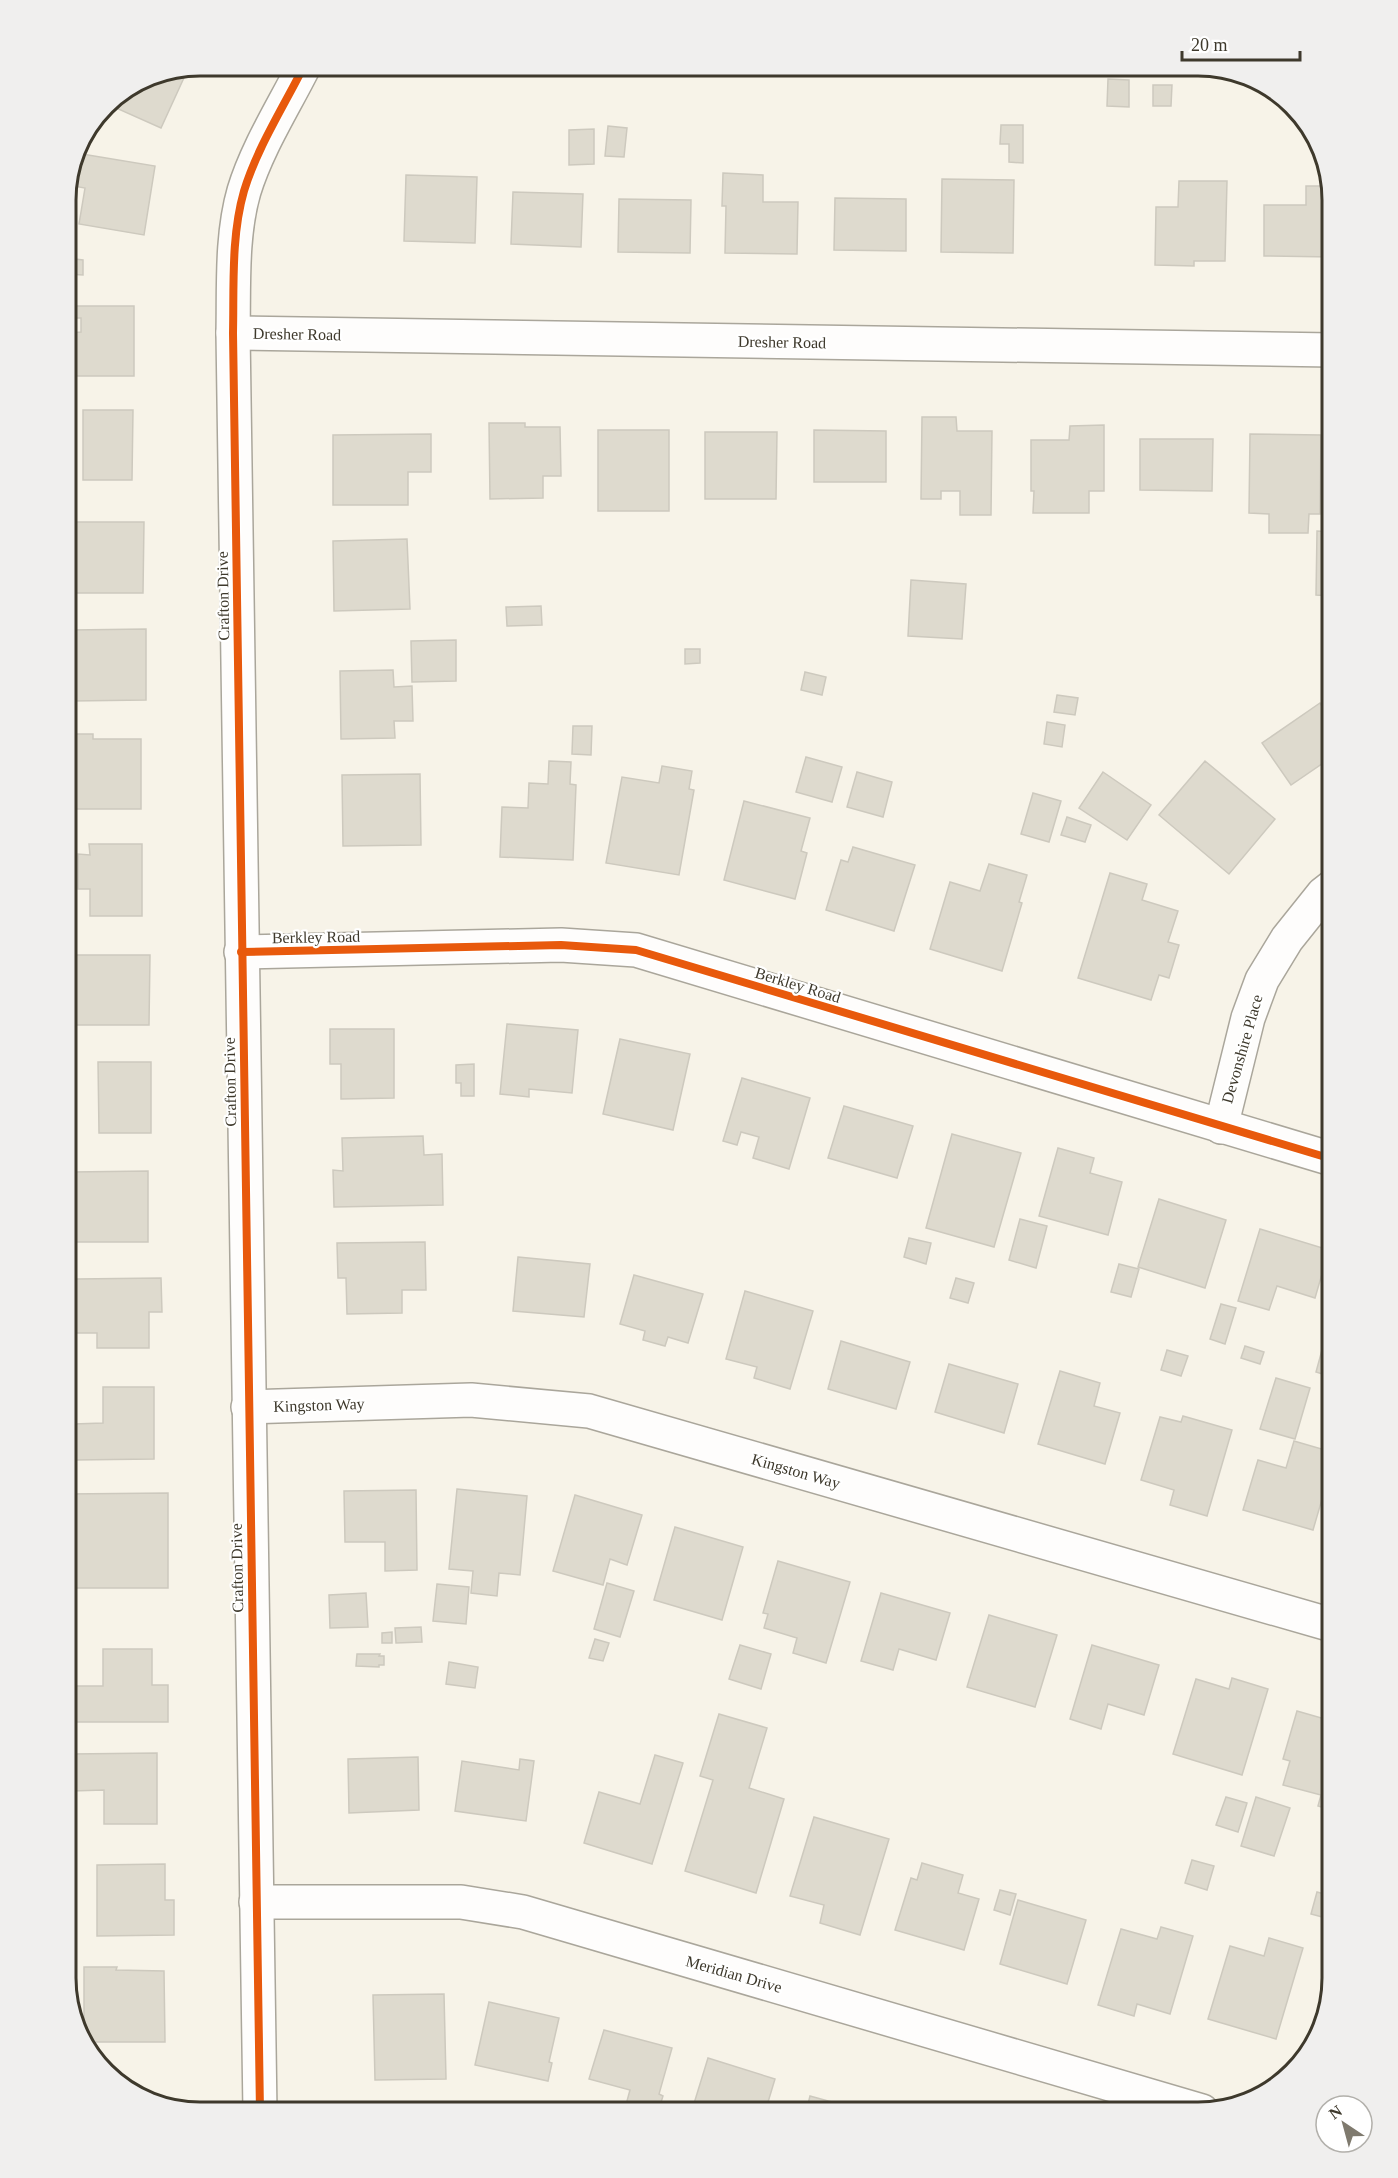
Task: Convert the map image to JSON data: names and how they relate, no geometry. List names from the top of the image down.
{
  "streets": {
    "street": [
      "Dresher Road",
      "Crafton Drive",
      "Berkley Road",
      "Devonshire Place",
      "Kingston Way",
      "Meridian Drive"
    ]
  },
  "crossings": [
    ["Dresher Road", "Crafton Drive"],
    ["Crafton Drive", "Berkley Road"],
    ["Crafton Drive", "Kingston Way"],
    ["Crafton Drive", "Meridian Drive"],
    ["Berkley Road", "Devonshire Place"]
  ],
  "scale_bar": "20 m",
  "north": "top left"
}
